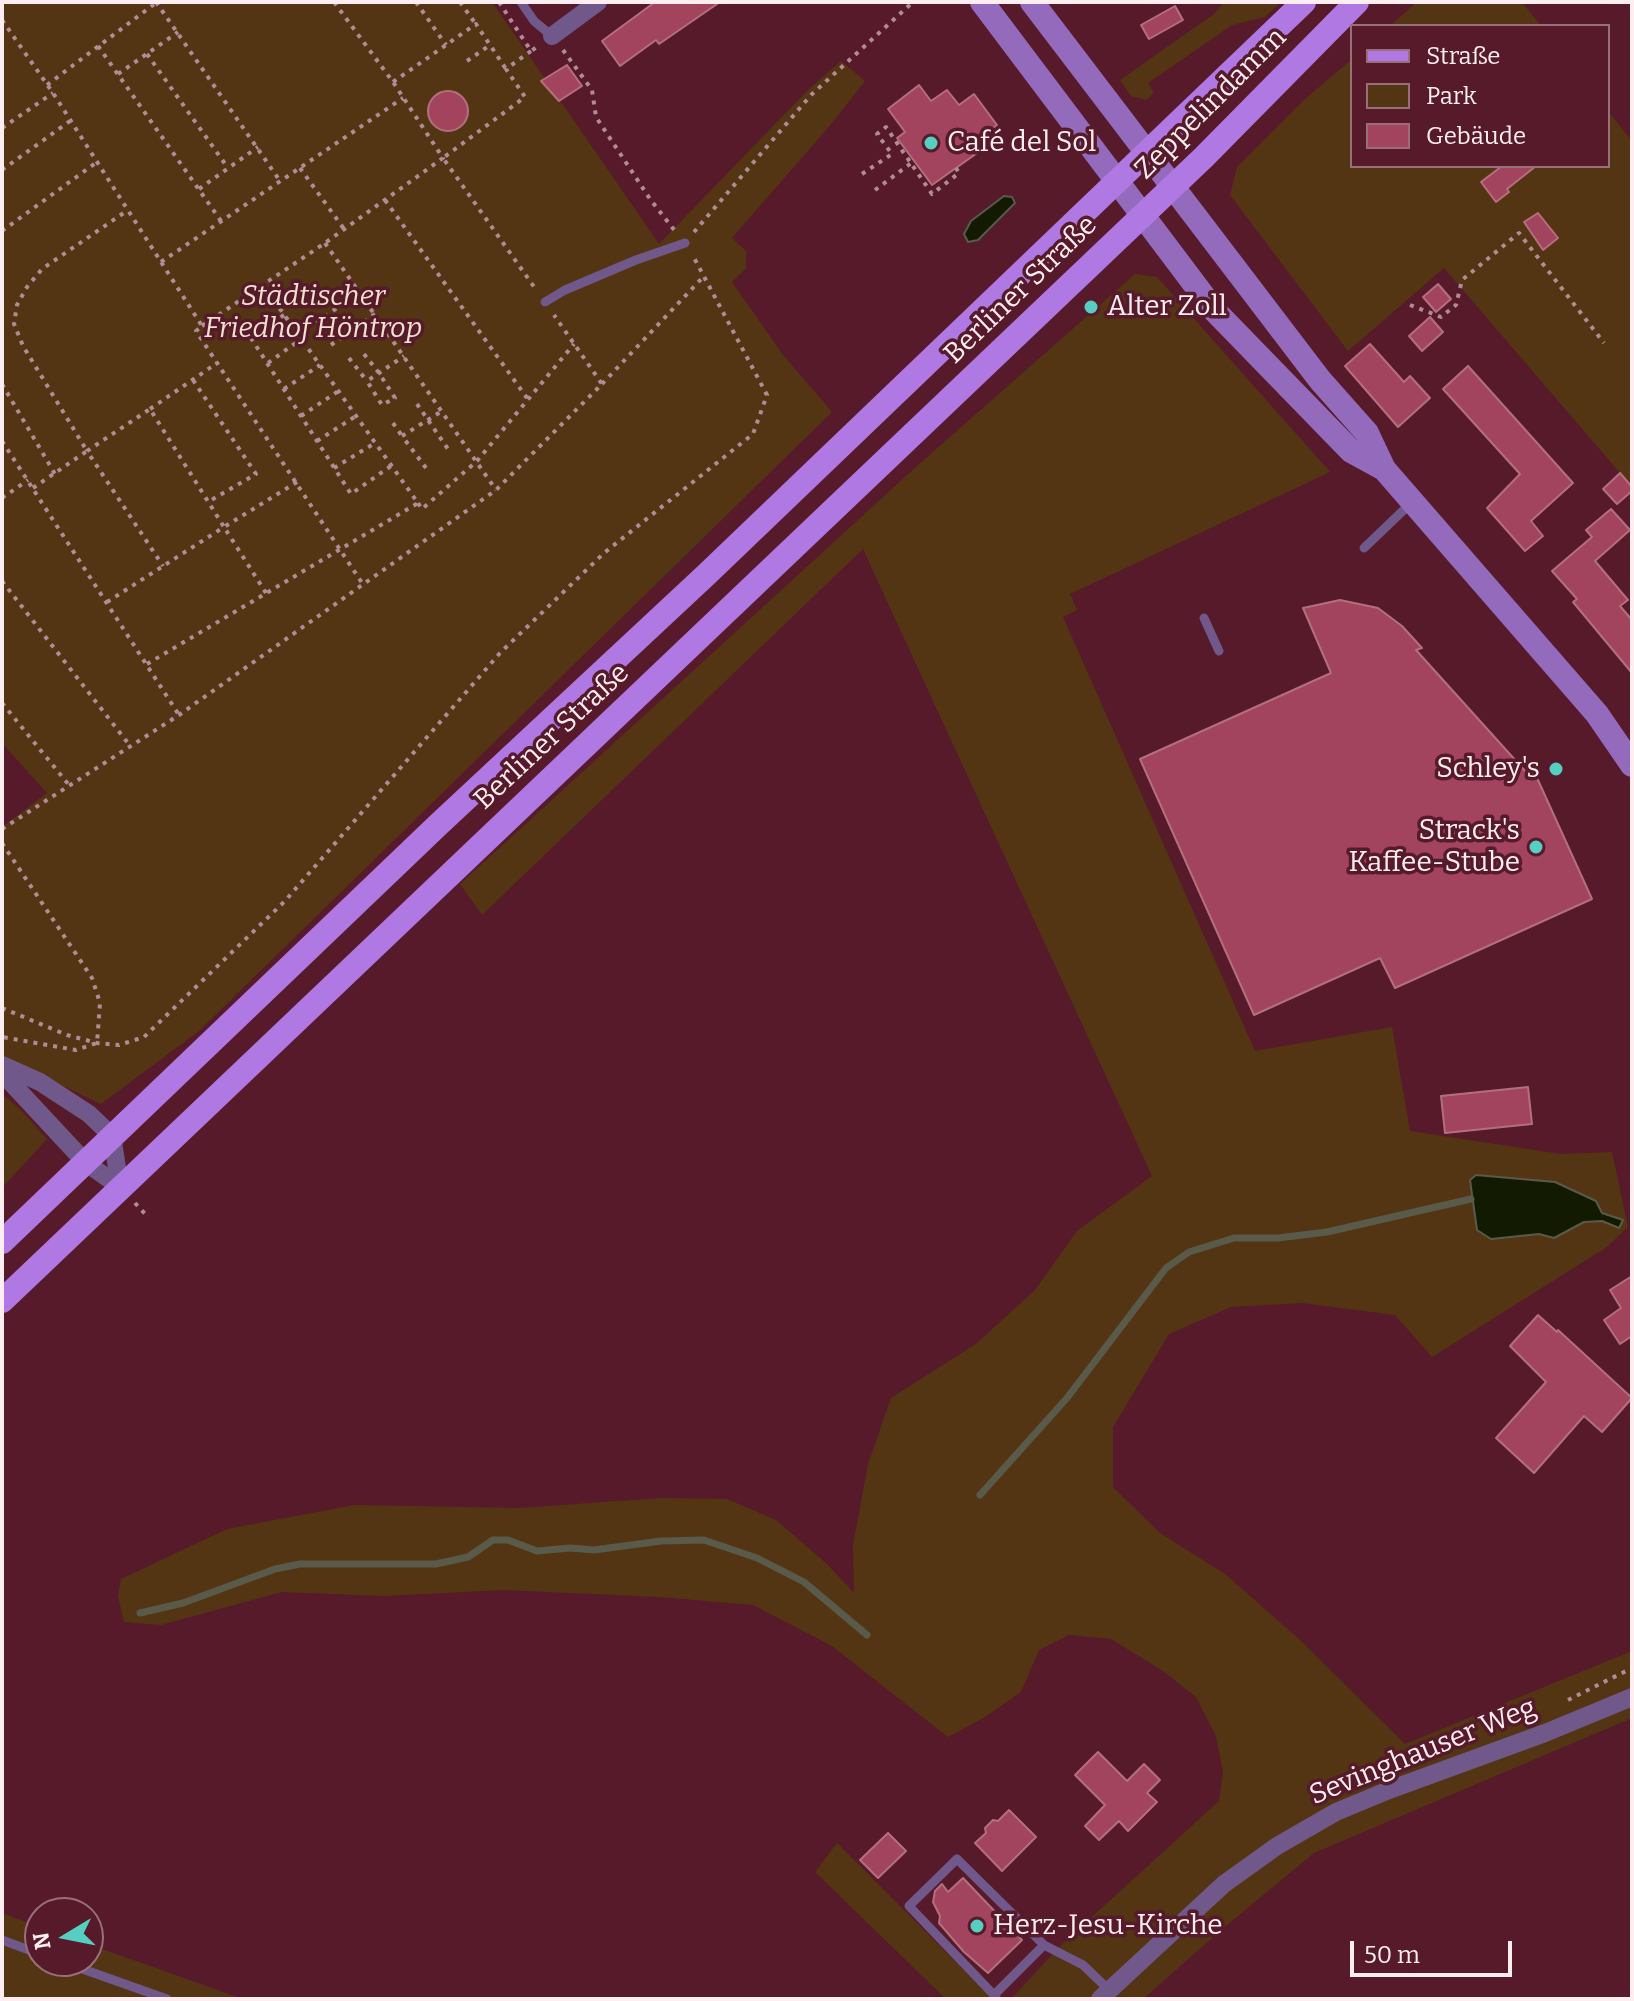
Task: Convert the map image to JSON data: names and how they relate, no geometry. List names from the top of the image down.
{
  "streets": {
    "main road": ["Zeppelindamm", "Berliner Straße"],
    "street": ["Sevinghauser Weg"]
  },
  "crossings": [
    ["Zeppelindamm", "Berliner Straße"]
  ],
  "parks": ["Städtischer Friedhof Höntrop"],
  "places": [
    "Café del Sol",
    "Alter Zoll",
    "Schley's",
    "Strack's Kaffee-Stube",
    "Herz-Jesu-Kirche"
  ],
  "legend": ["Straße", "Park", "Gebäude"],
  "scale_bar": "50 m",
  "north": "left"
}
